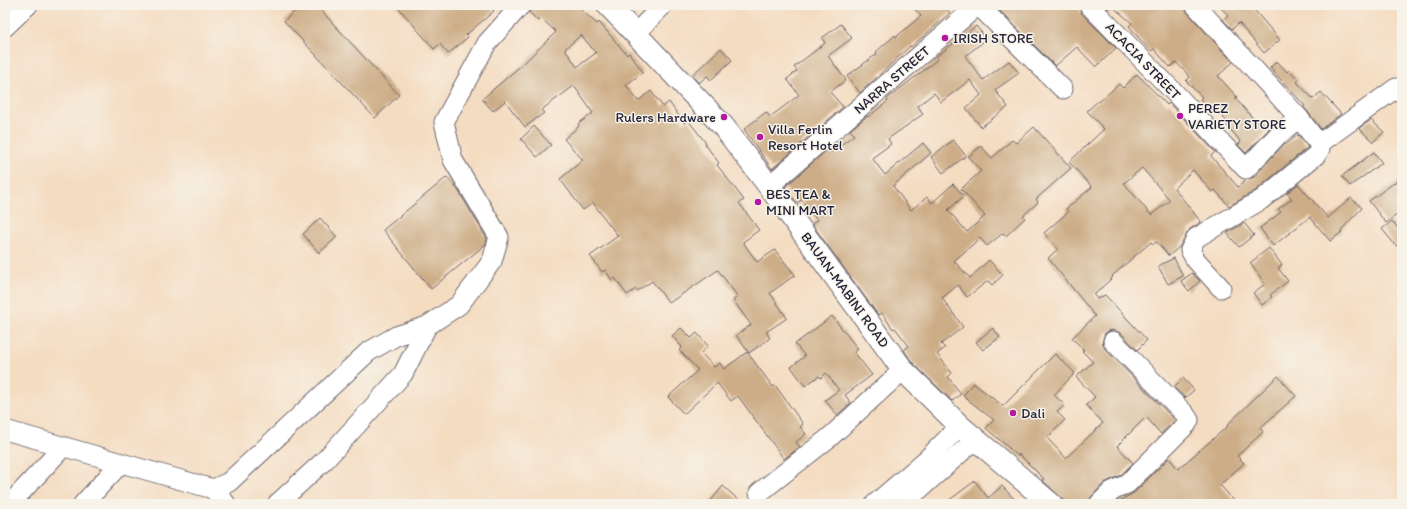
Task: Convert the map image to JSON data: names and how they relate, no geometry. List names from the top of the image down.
{
  "streets": {
    "main road": ["BAUAN-MABINI ROAD"],
    "street": ["ACACIA STREET", "NARRA STREET"]
  },
  "crossings": [
    ["NARRA STREET", "BAUAN-MABINI ROAD"]
  ],
  "places": [
    "IRISH STORE",
    "PEREZ VARIETY STORE",
    "Rulers Hardware",
    "Villa Ferlin Resort Hotel",
    "BES TEA & MINI MART",
    "Dali"
  ]
}
